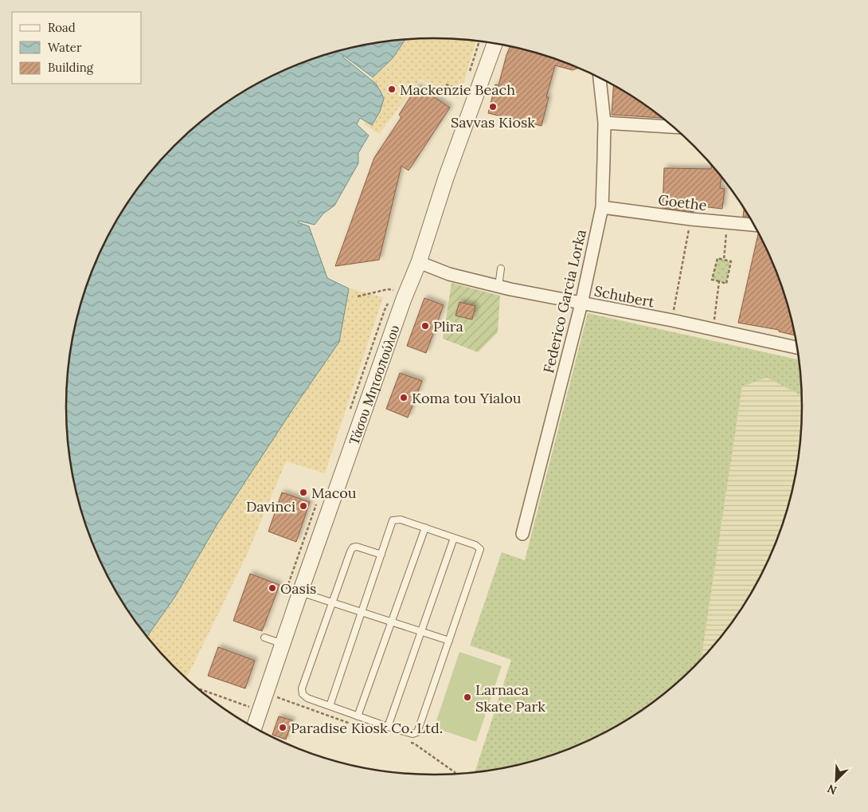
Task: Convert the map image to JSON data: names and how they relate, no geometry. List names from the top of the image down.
{
  "streets": {
    "street": [
      "Goethe",
      "Schubert",
      "Federico Garcia Lorka",
      "Τάσου Μητσοπούλου"
    ]
  },
  "crossings": [
    ["Goethe", "Federico Garcia Lorka"],
    ["Schubert", "Federico Garcia Lorka"],
    ["Schubert", "Τάσου Μητσοπούλου"]
  ],
  "places": [
    "Mackenzie Beach",
    "Savvas Kiosk",
    "Plira",
    "Koma tou Yialou",
    "Macou",
    "Davinci",
    "Oasis",
    "Larnaca Skate Park",
    "Paradise Kiosk Co. Ltd."
  ],
  "legend": ["Road", "Water", "Building"],
  "north": "bottom left"
}
